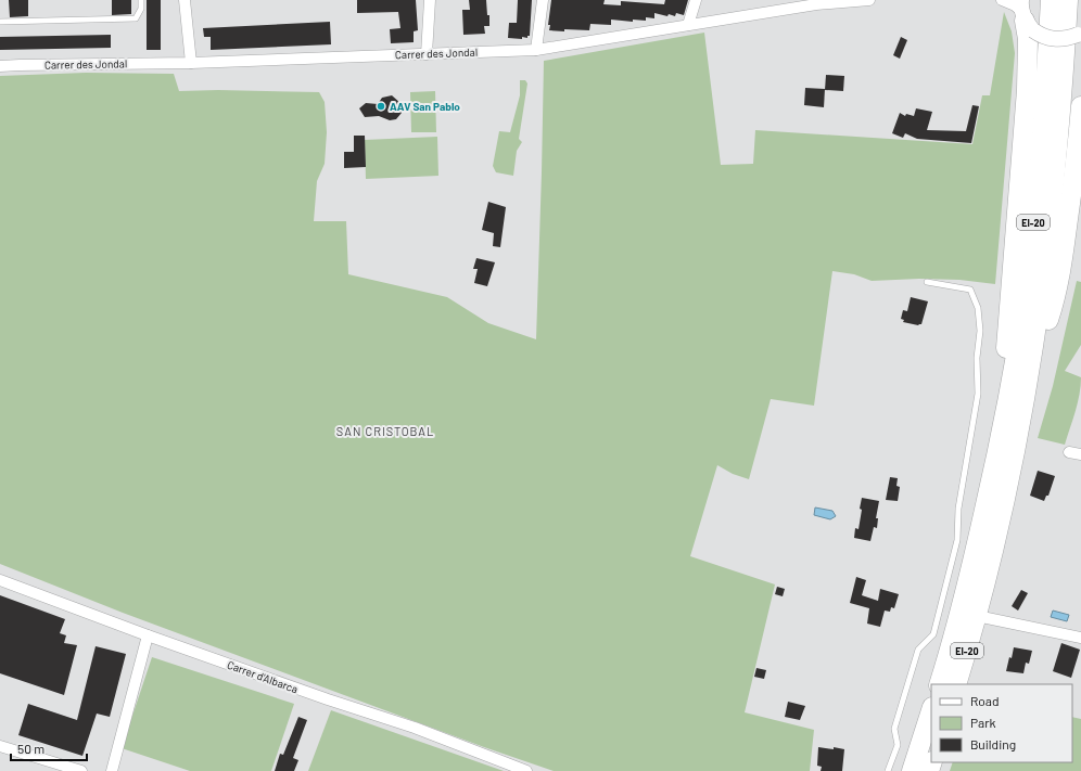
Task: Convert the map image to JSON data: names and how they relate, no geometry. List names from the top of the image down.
{
  "streets": {
    "highway": ["EI-20"],
    "street": ["Carrer des Jondal", "Carrer d'Albarca"]
  },
  "districts": ["SAN CRISTOBAL"],
  "places": ["AAV San Pablo"],
  "legend": ["Road", "Park", "Building"],
  "scale_bar": "50 m"
}
